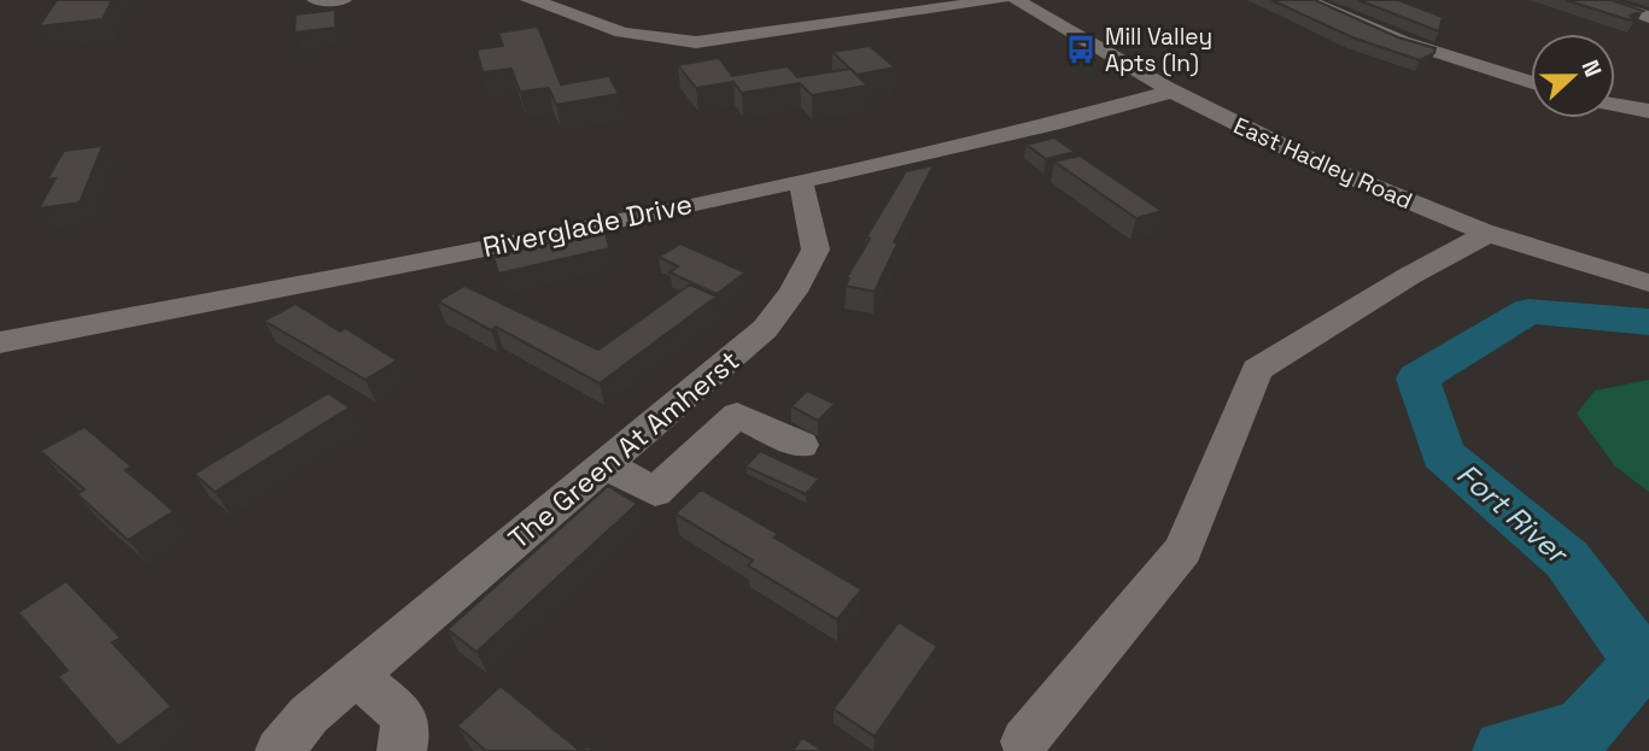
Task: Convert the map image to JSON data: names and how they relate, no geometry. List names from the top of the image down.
{
  "streets": {
    "street": ["East Hadley Road", "Riverglade Drive", "The Green At Amherst"]
  },
  "crossings": [
    ["East Hadley Road", "Riverglade Drive"],
    ["Riverglade Drive", "The Green At Amherst"]
  ],
  "water": ["Fort River"],
  "places": {
    "bus stop": ["Mill Valley Apts (In)"]
  },
  "north": "right"
}
